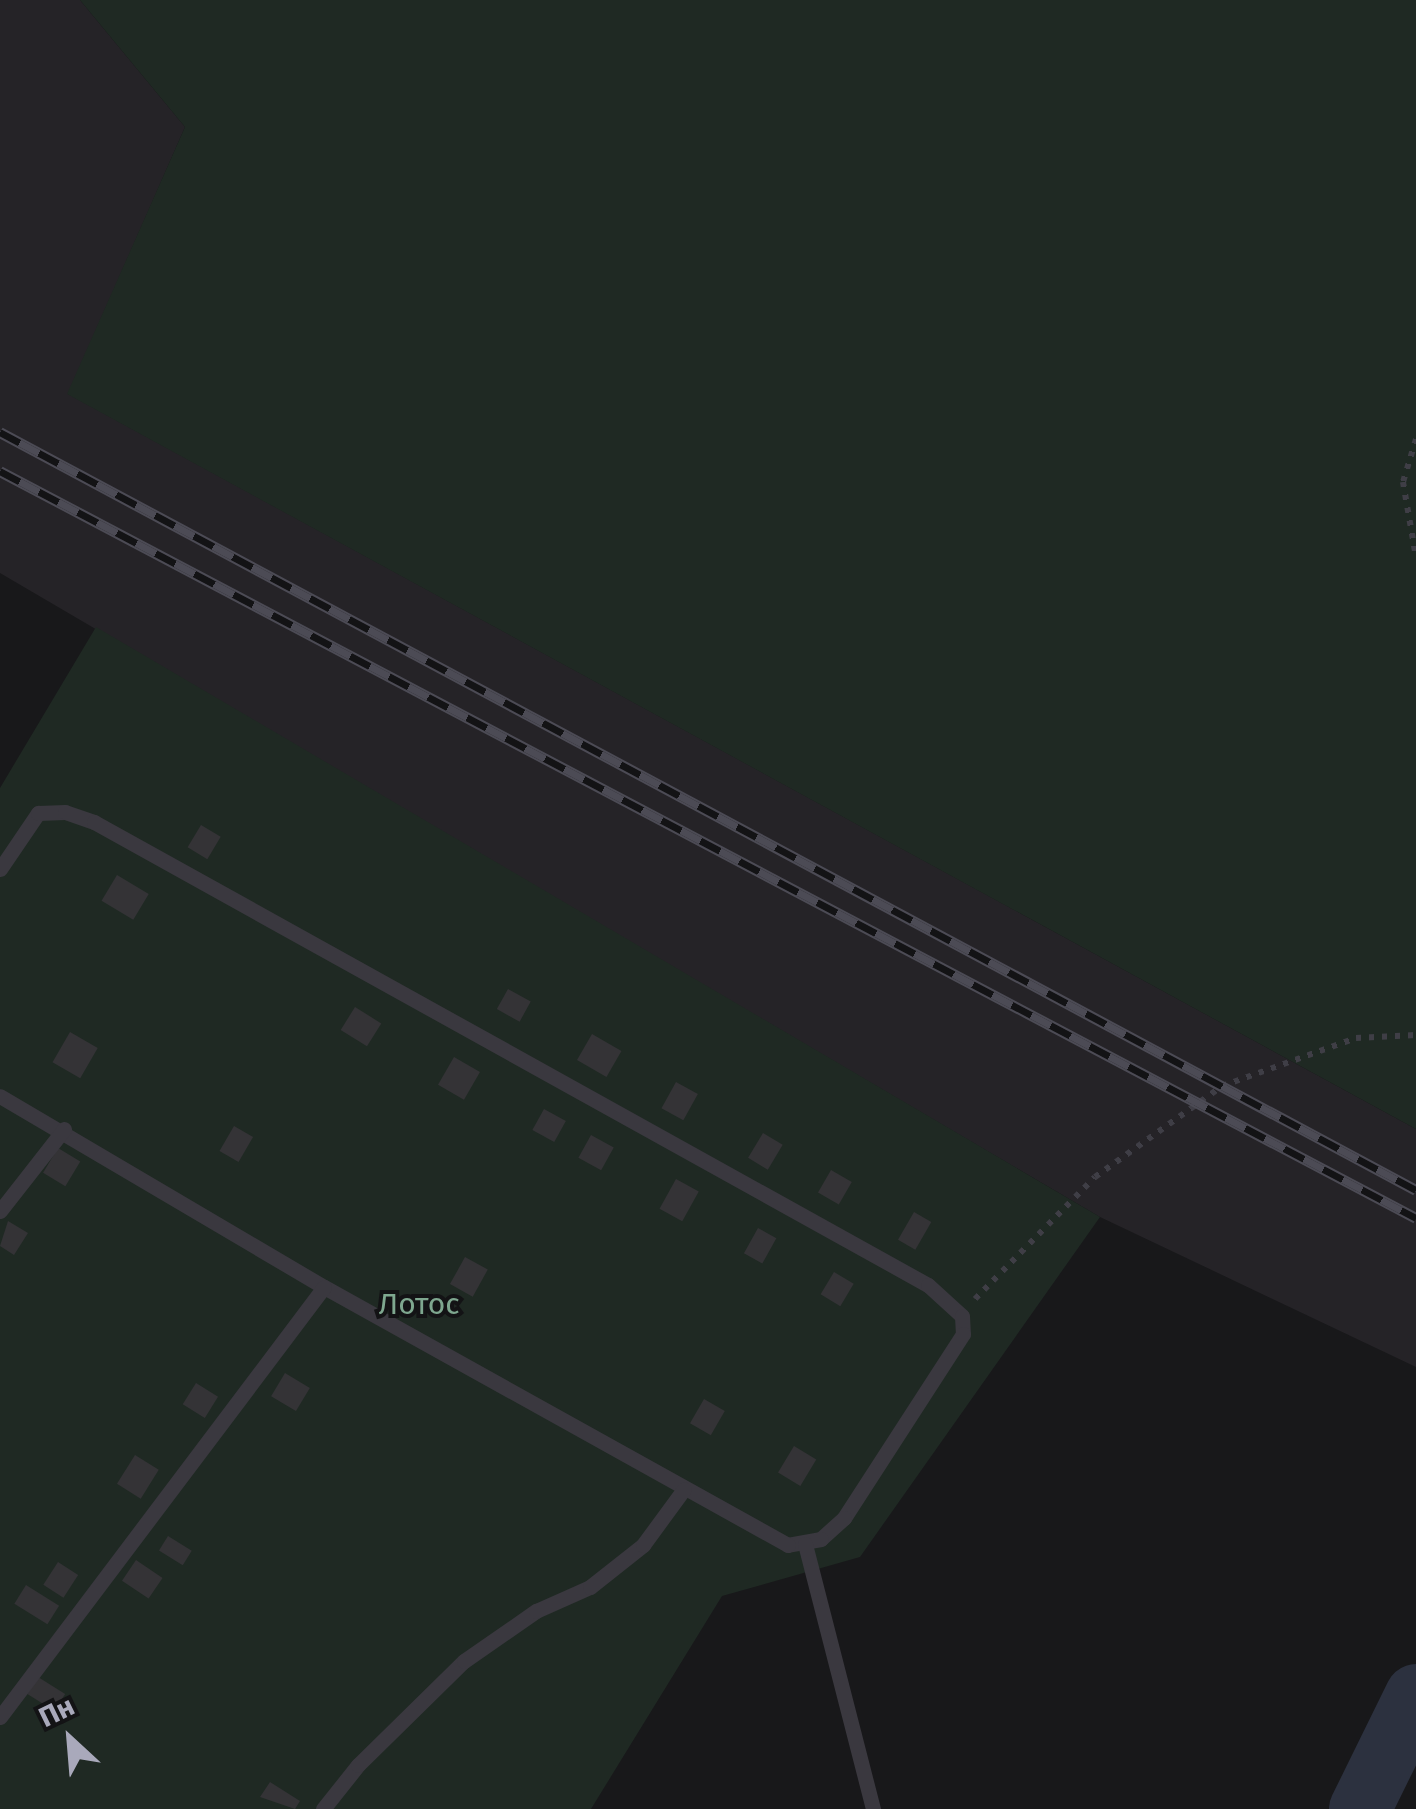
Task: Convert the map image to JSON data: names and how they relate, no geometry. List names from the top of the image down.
{
  "parks": ["Лотос"],
  "north": "top left"
}
